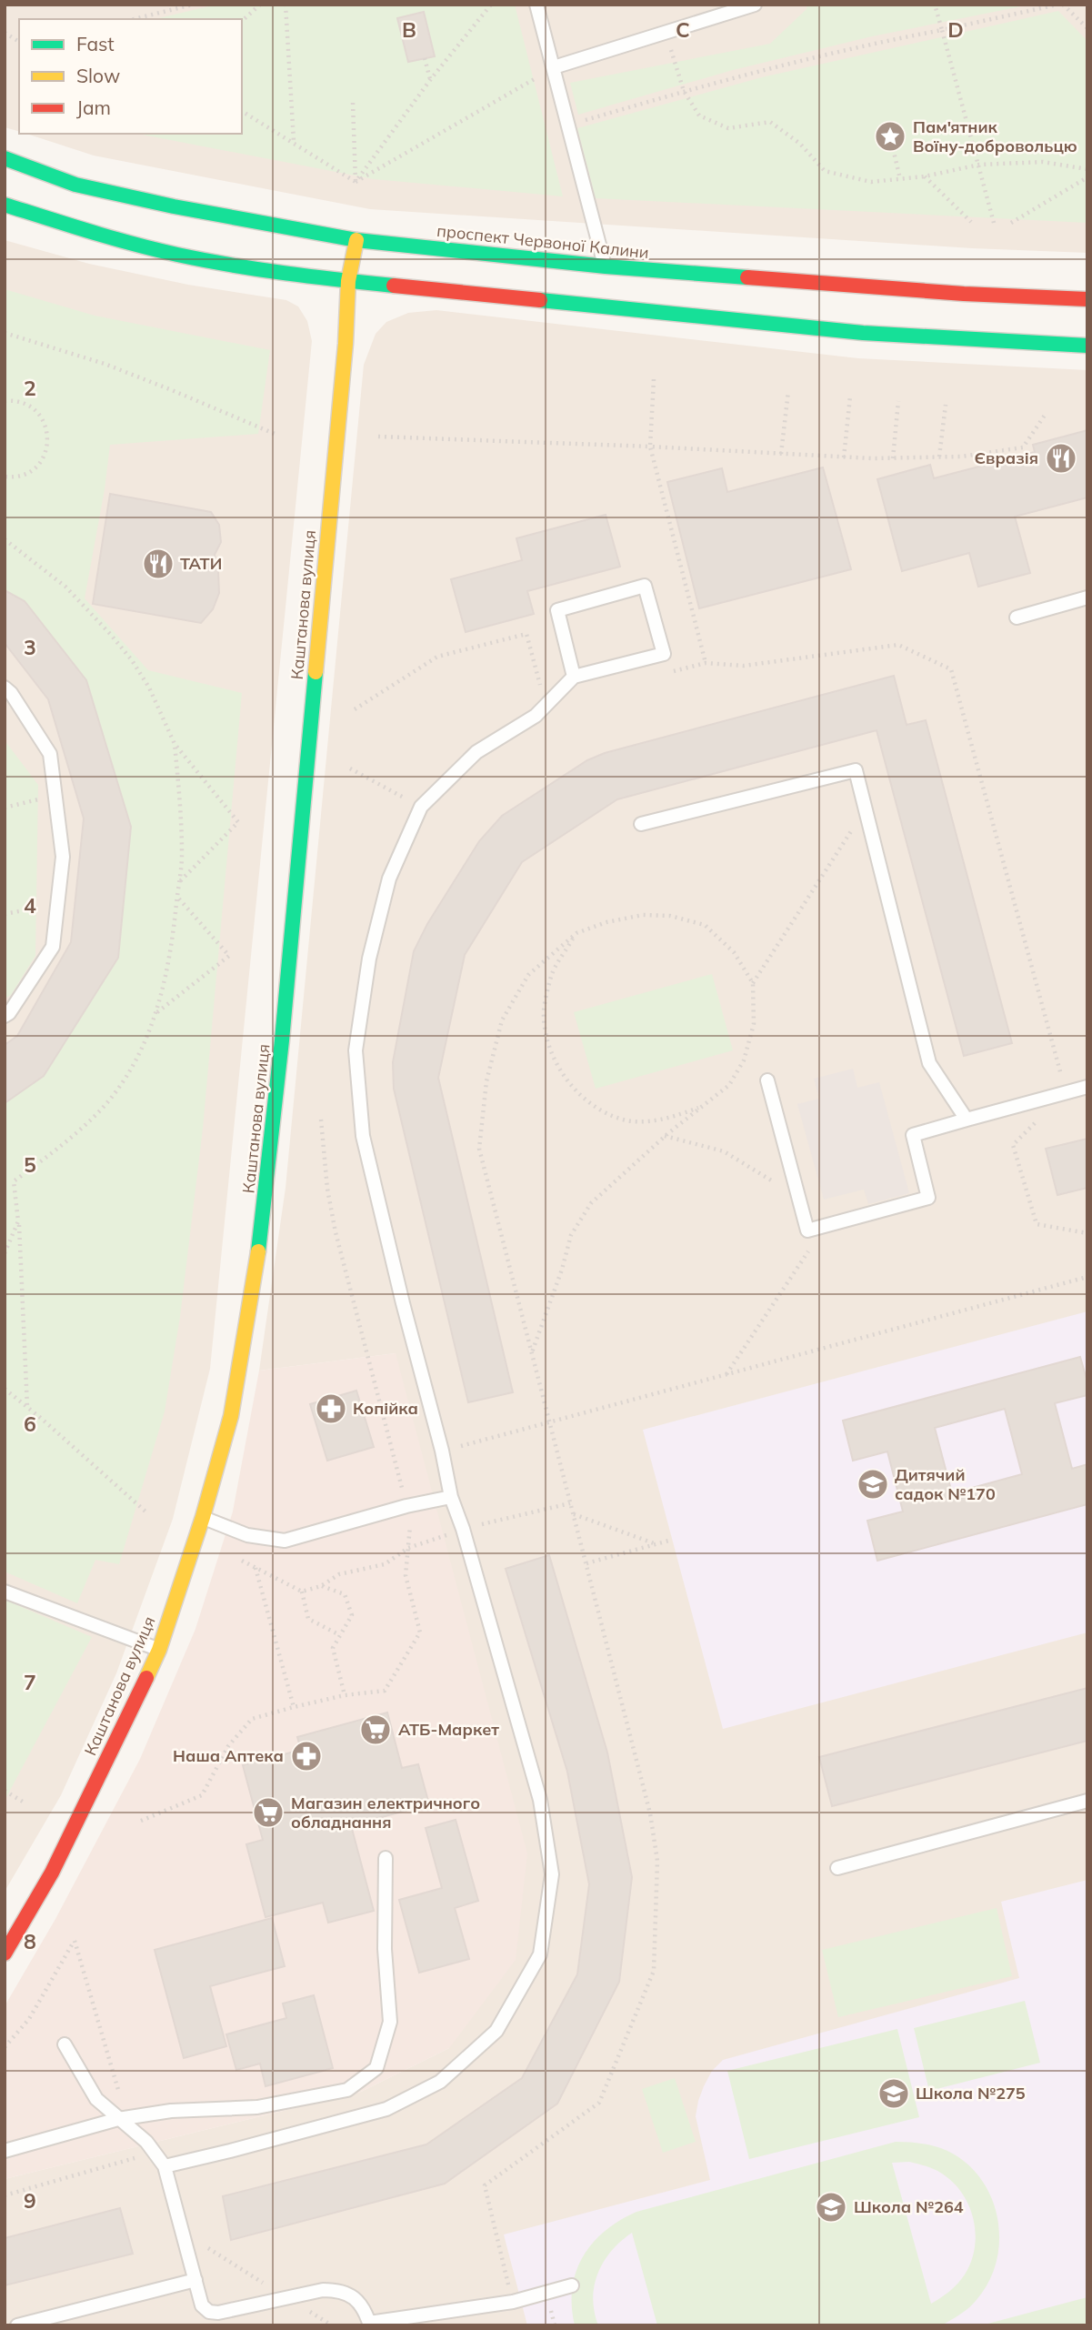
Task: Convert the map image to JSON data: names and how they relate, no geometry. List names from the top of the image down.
{
  "streets": {
    "main road": ["проспект Червоної Калини", "Каштанова вулиця"]
  },
  "crossings": [
    ["проспект Червоної Калини", "Каштанова вулиця"]
  ],
  "places": {
    "place": ["Пам'ятник Воїну-добровольцю"],
    "restaurant": ["Євразія", "ТАТИ"],
    "pharmacy": ["Копійка", "Наша Аптека"],
    "school or university": ["Дитячий садок №170", "Школа №275", "Школа №264"],
    "supermarket": ["АТБ-Маркет", "Магазин електричного обладнання"]
  },
  "legend": ["Fast", "Slow", "Jam"],
  "grid": {
    "columns": ["B", "C", "D"],
    "rows": [
      "2",
      "3",
      "4",
      "5",
      "6",
      "7",
      "8",
      "9"
    ]
  }
}
